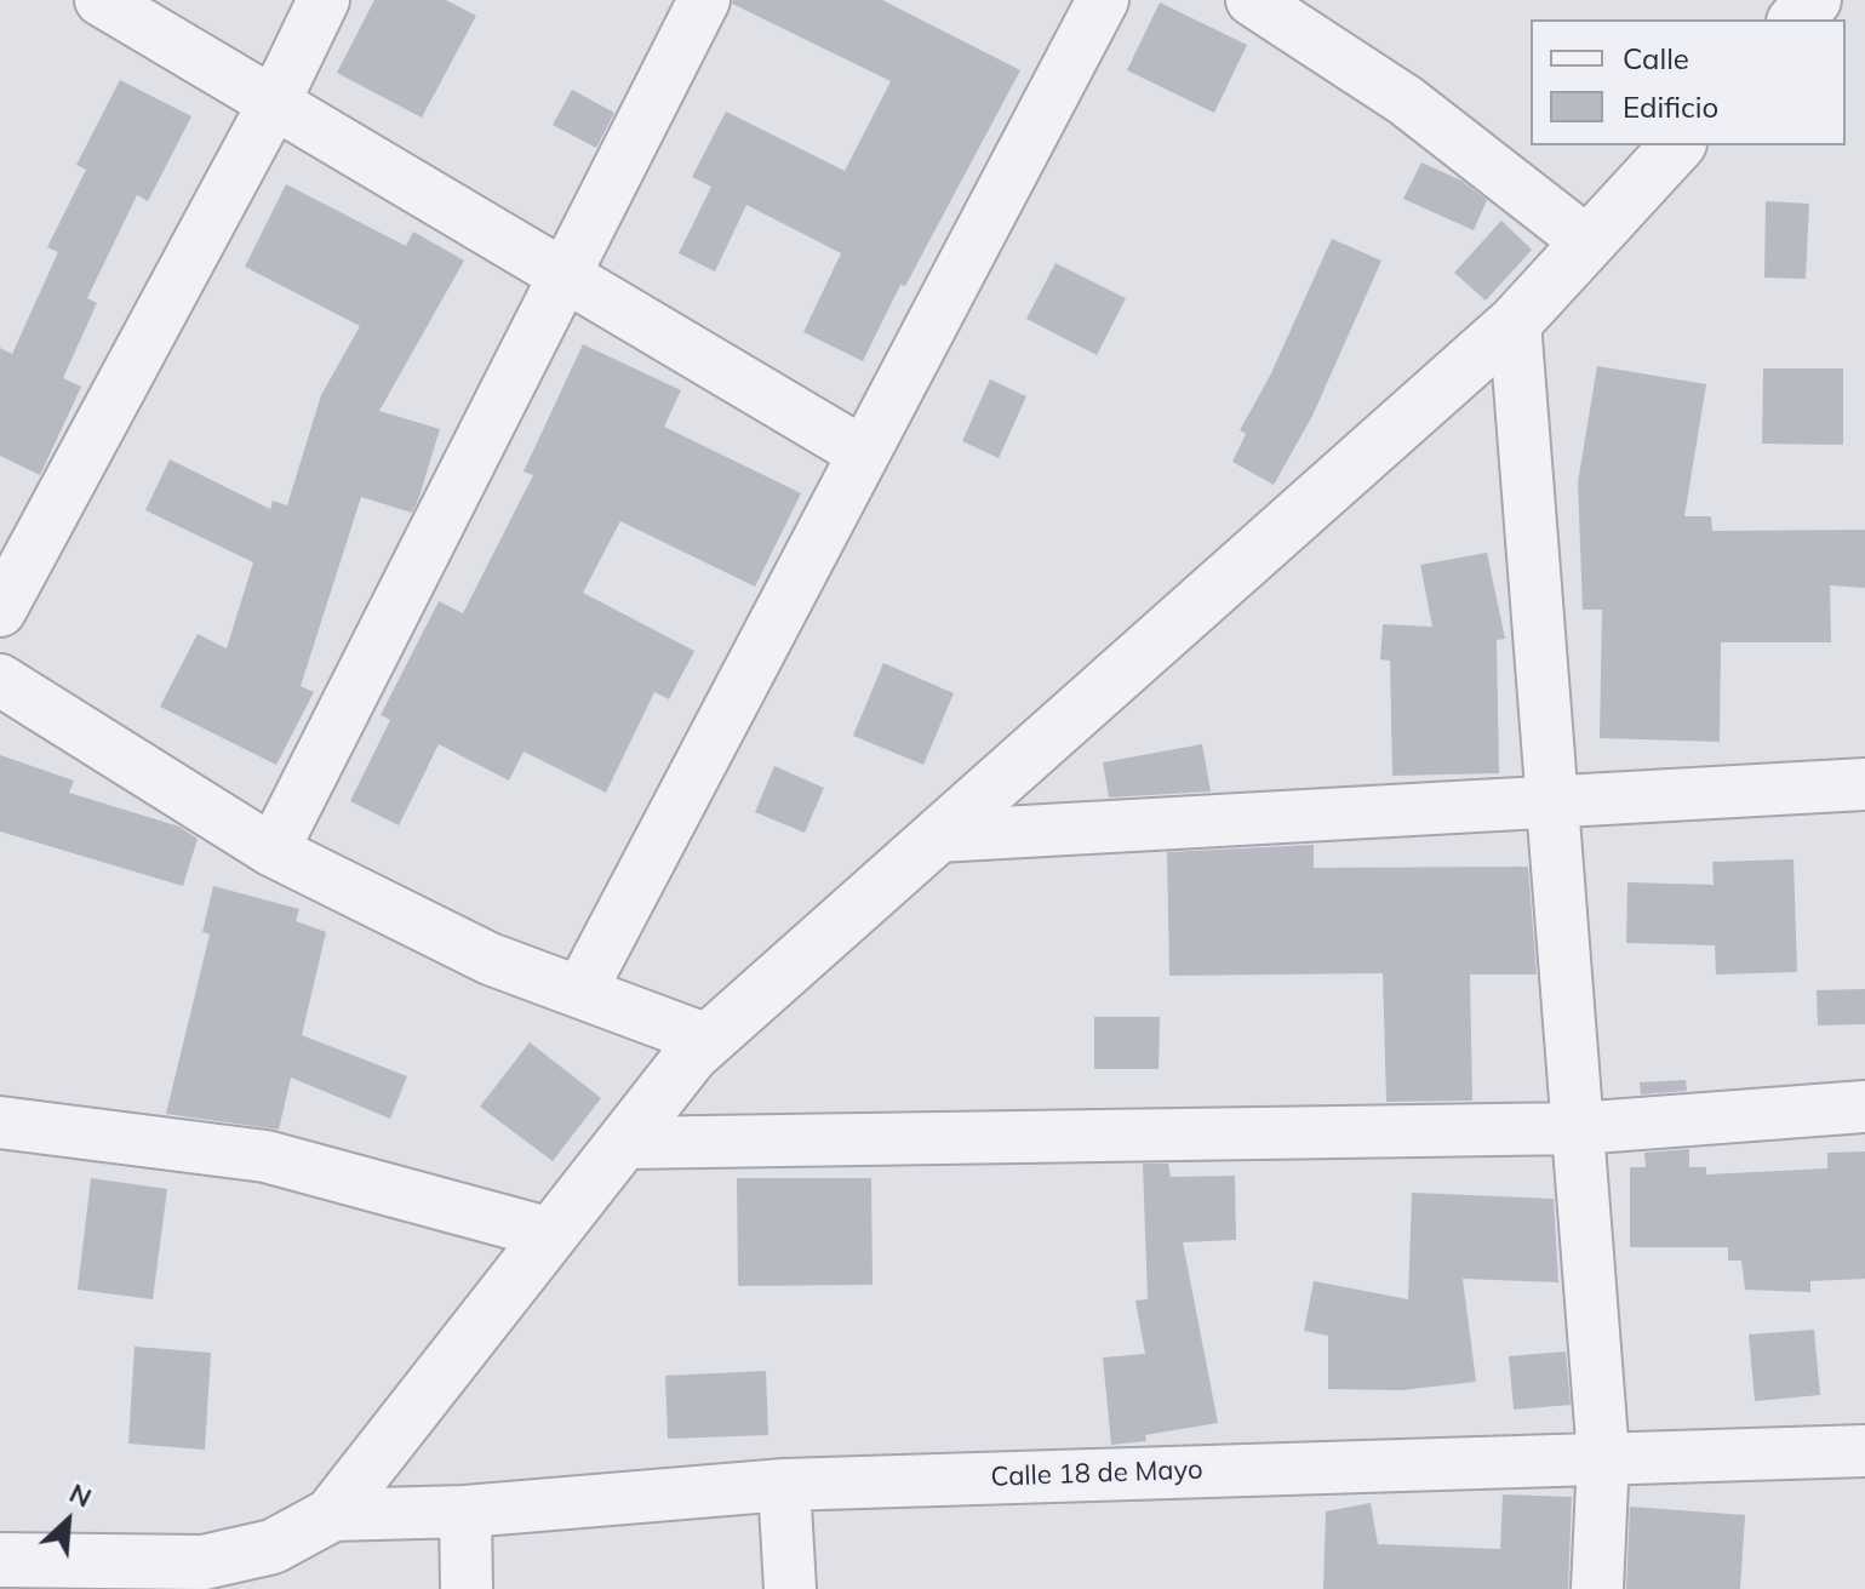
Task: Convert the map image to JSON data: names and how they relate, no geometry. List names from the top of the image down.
{
  "streets": {
    "street": ["Calle 18 de Mayo"]
  },
  "legend": ["Calle", "Edificio"],
  "north": "top right"
}
